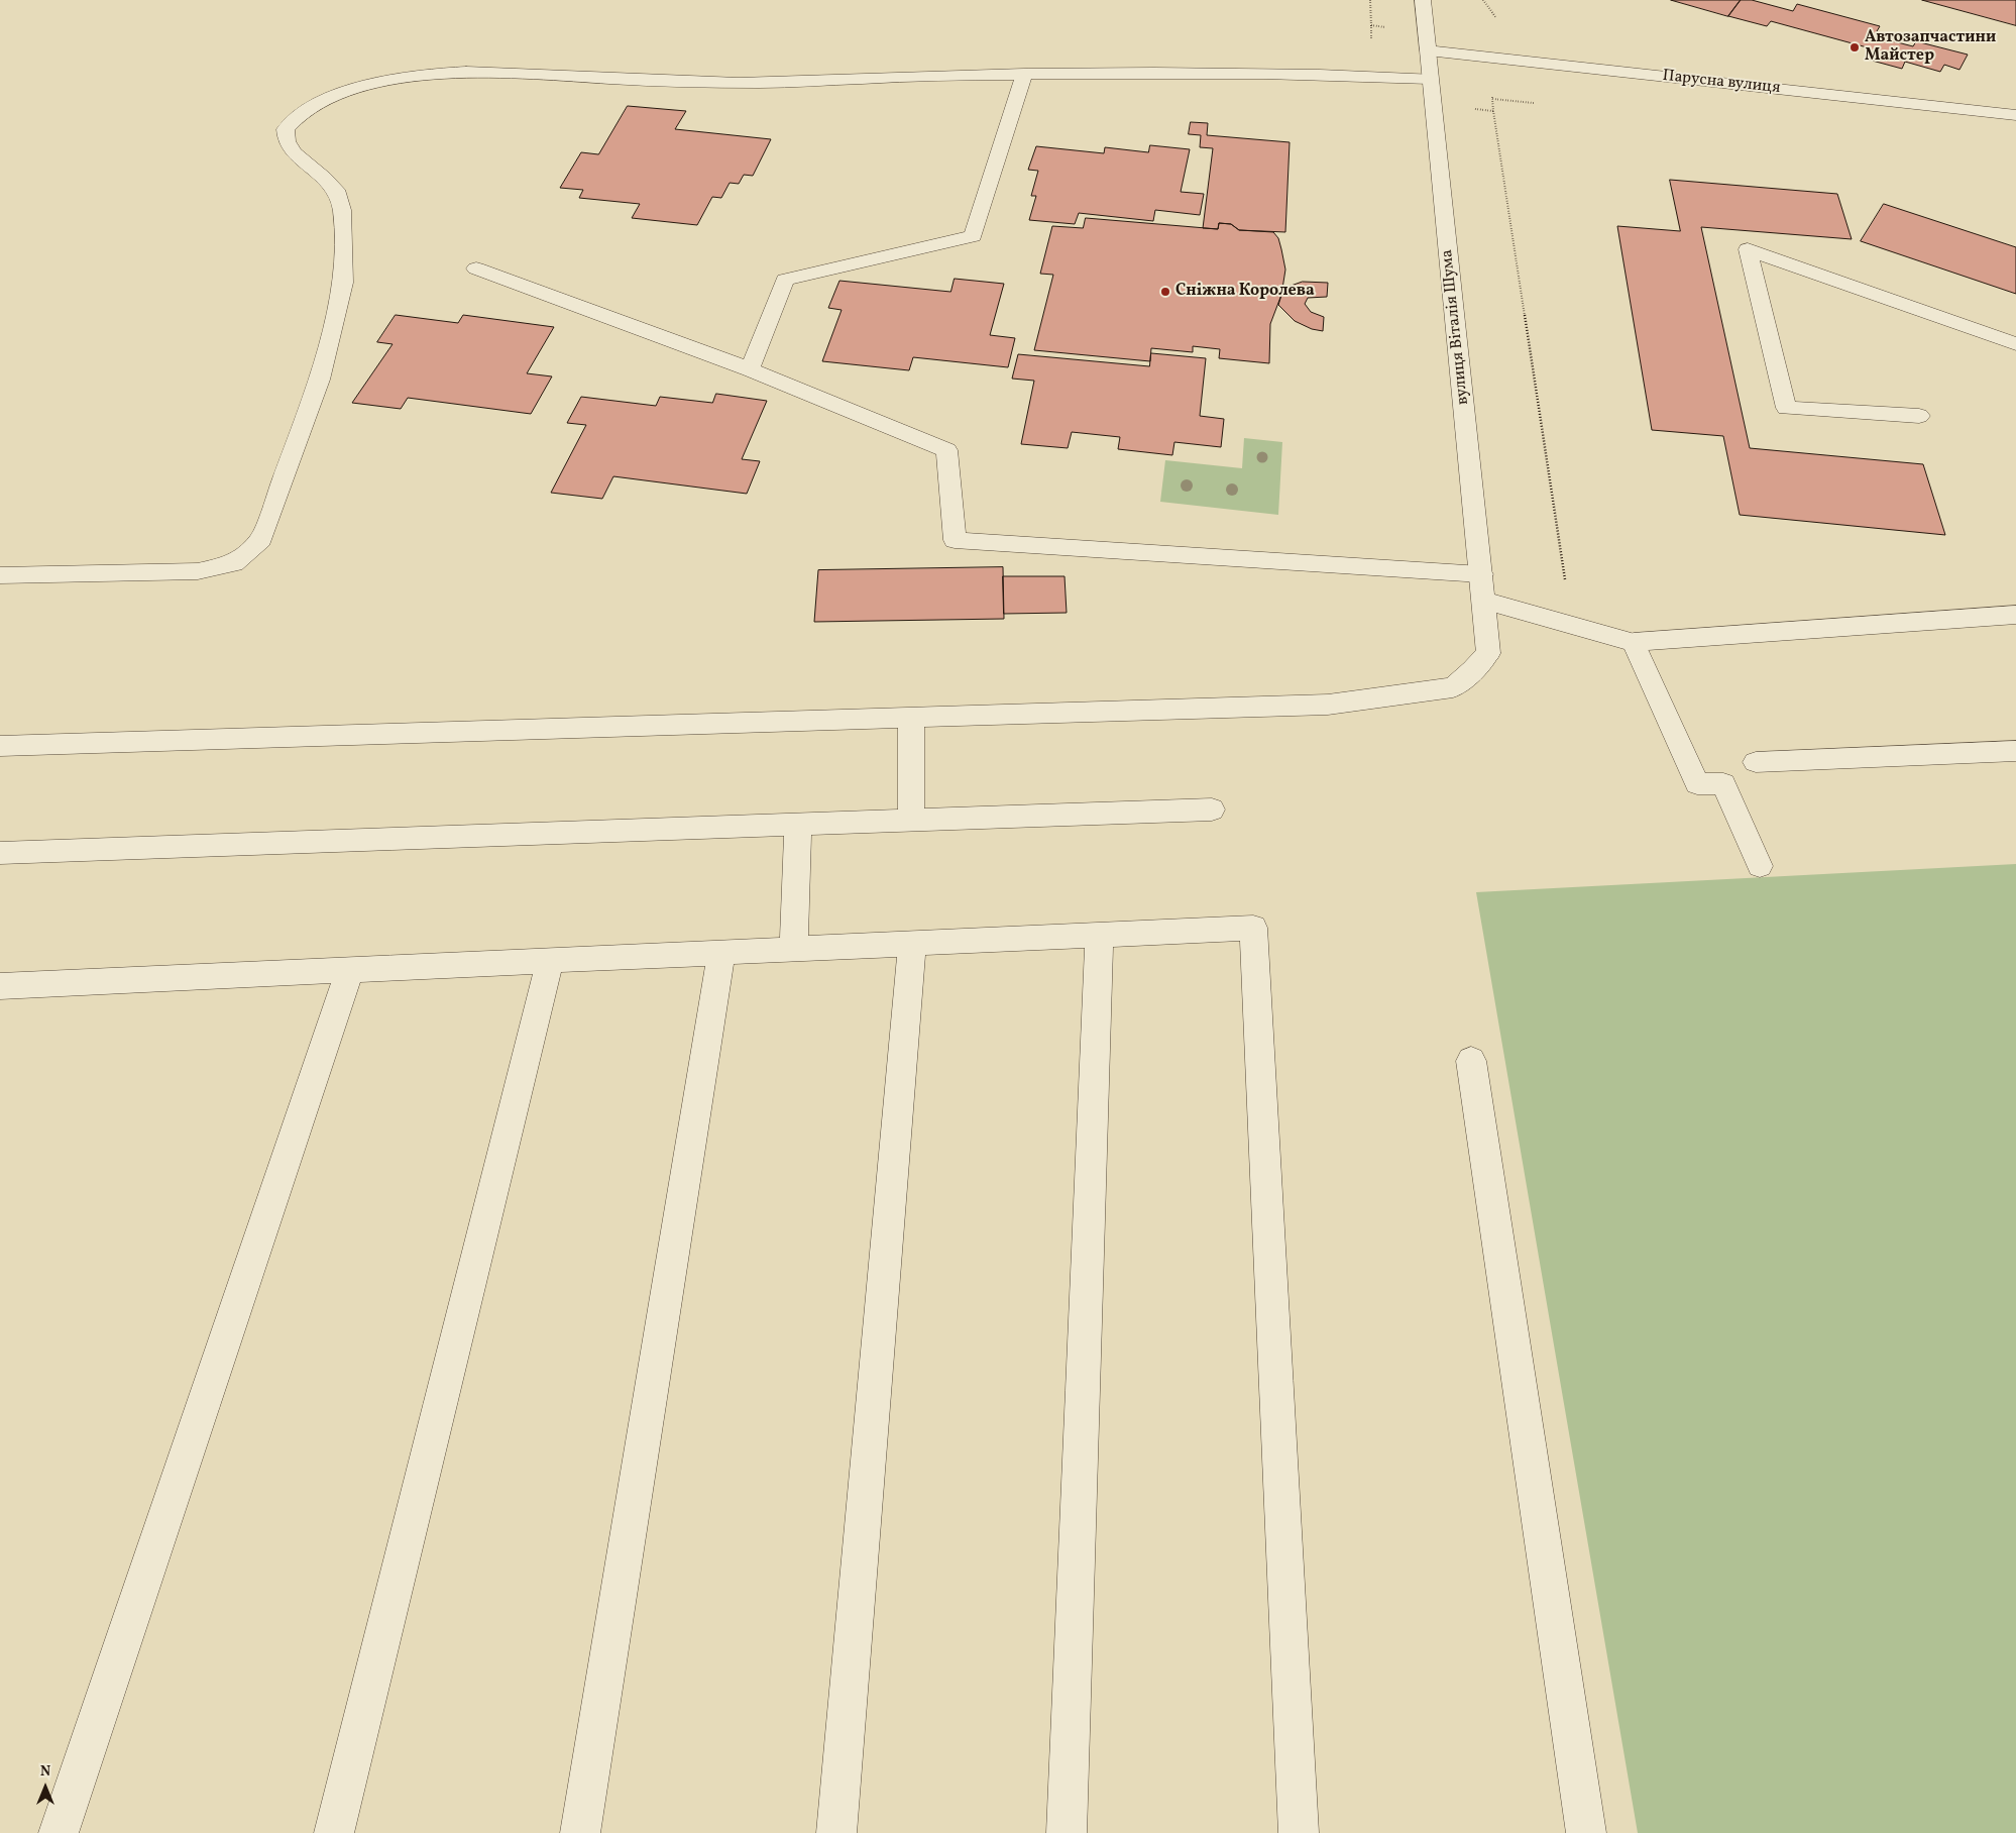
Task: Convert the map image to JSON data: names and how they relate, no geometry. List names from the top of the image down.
{
  "streets": {
    "street": ["Парусна вулиця", "вулиця Віталія Шума"]
  },
  "crossings": [
    ["Парусна вулиця", "вулиця Віталія Шума"]
  ],
  "places": ["Автозапчастини Майстер", "Сніжна Королева"],
  "north": "top"
}
